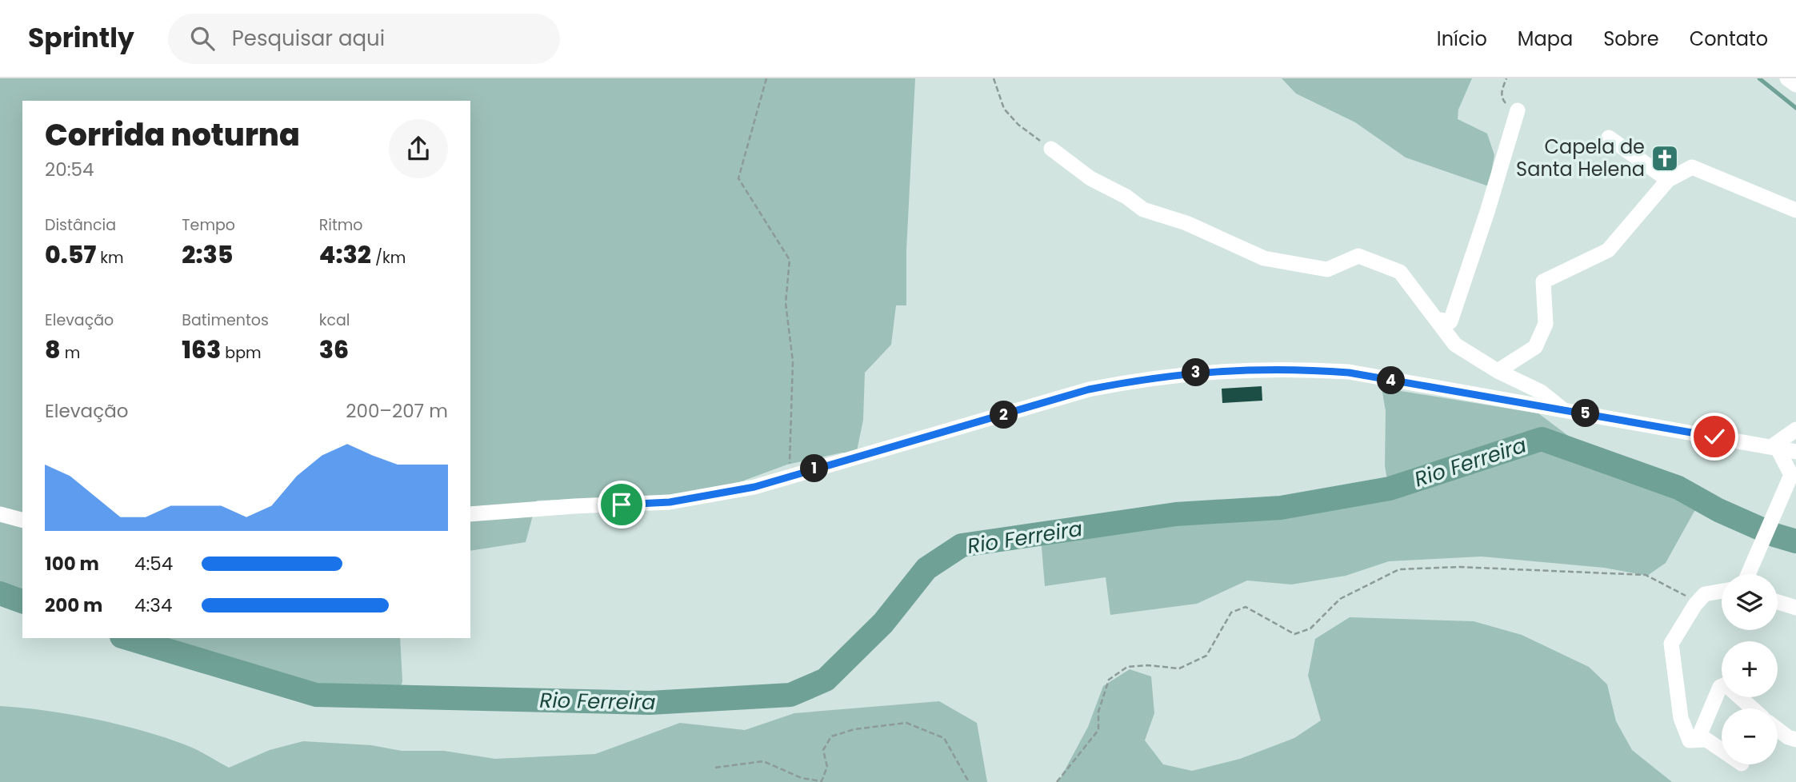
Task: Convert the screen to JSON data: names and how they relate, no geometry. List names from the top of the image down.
{
  "water": ["Rio Ferreira"],
  "places": {
    "church": ["Capela de Santa Helena"]
  },
  "page": {
    "header": "Sprintly",
    "search": "Pesquisar aqui",
    "nav": [
      "Início",
      "Mapa",
      "Sobre",
      "Contato"
    ],
    "heading": ["Corrida noturna", "20:54"],
    "stats": [
      ["Distância", "0.57 km"],
      ["Tempo", "2:35"],
      ["Ritmo", "4:32 /km"],
      ["Elevação", "8 m"],
      ["Batimentos", "163 bpm"],
      ["kcal", "36"]
    ],
    "pins": [
      "3",
      "4",
      "5",
      "2",
      "1"
    ],
    "chart": ["Elevação", "200–207 m"],
    "list": [
      {
        "name": "100 m",
        "note": "4:54"
      },
      {
        "name": "200 m",
        "note": "4:34"
      }
    ],
    "map_buttons": ["+", "−"]
  }
}
